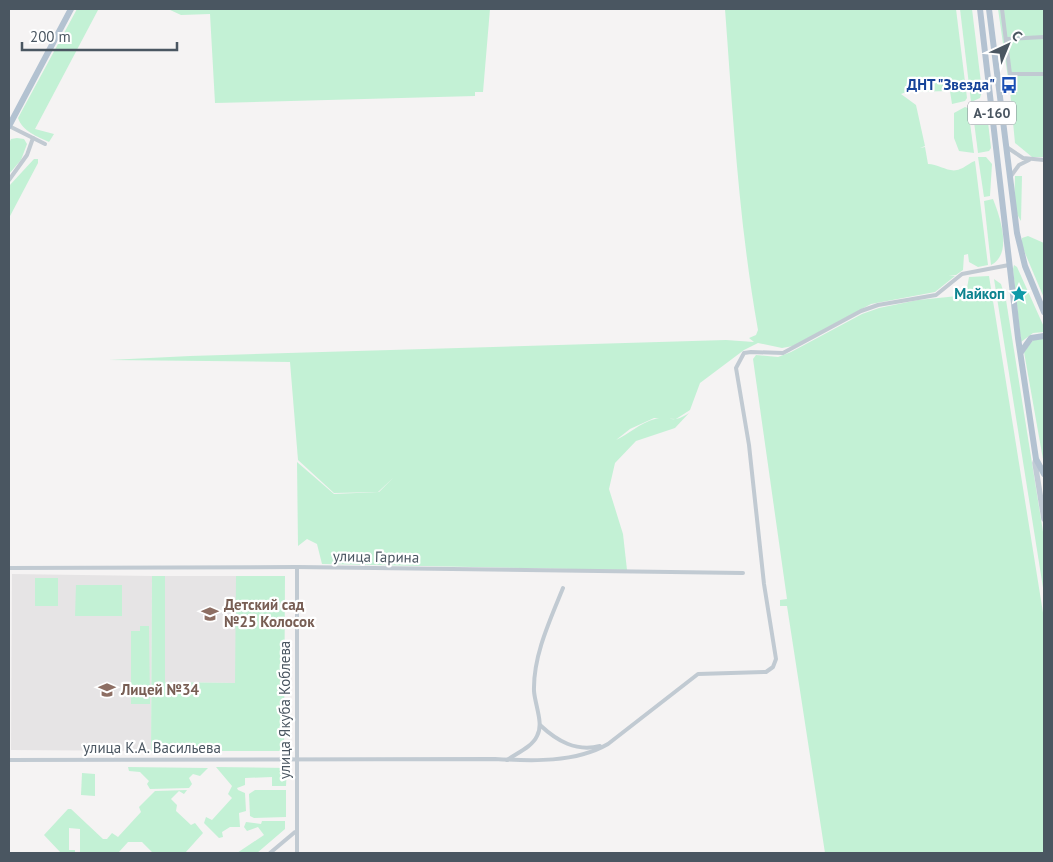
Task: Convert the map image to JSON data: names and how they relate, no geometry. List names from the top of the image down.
{
  "streets": {
    "main road": ["А-160"],
    "street": ["улица Гарина", "улица Якуба Коблева", "улица К.А. Васильева"]
  },
  "crossings": [
    ["улица Гарина", "улица Якуба Коблева"],
    ["улица Якуба Коблева", "улица К.А. Васильева"]
  ],
  "places": {
    "bus stop": ["ДНТ \"Звезда\""],
    "place": ["Майкоп"],
    "school or university": ["Детский сад №25 Колосок", "Лицей №34"]
  },
  "scale_bar": "200 m",
  "north": "top right"
}
